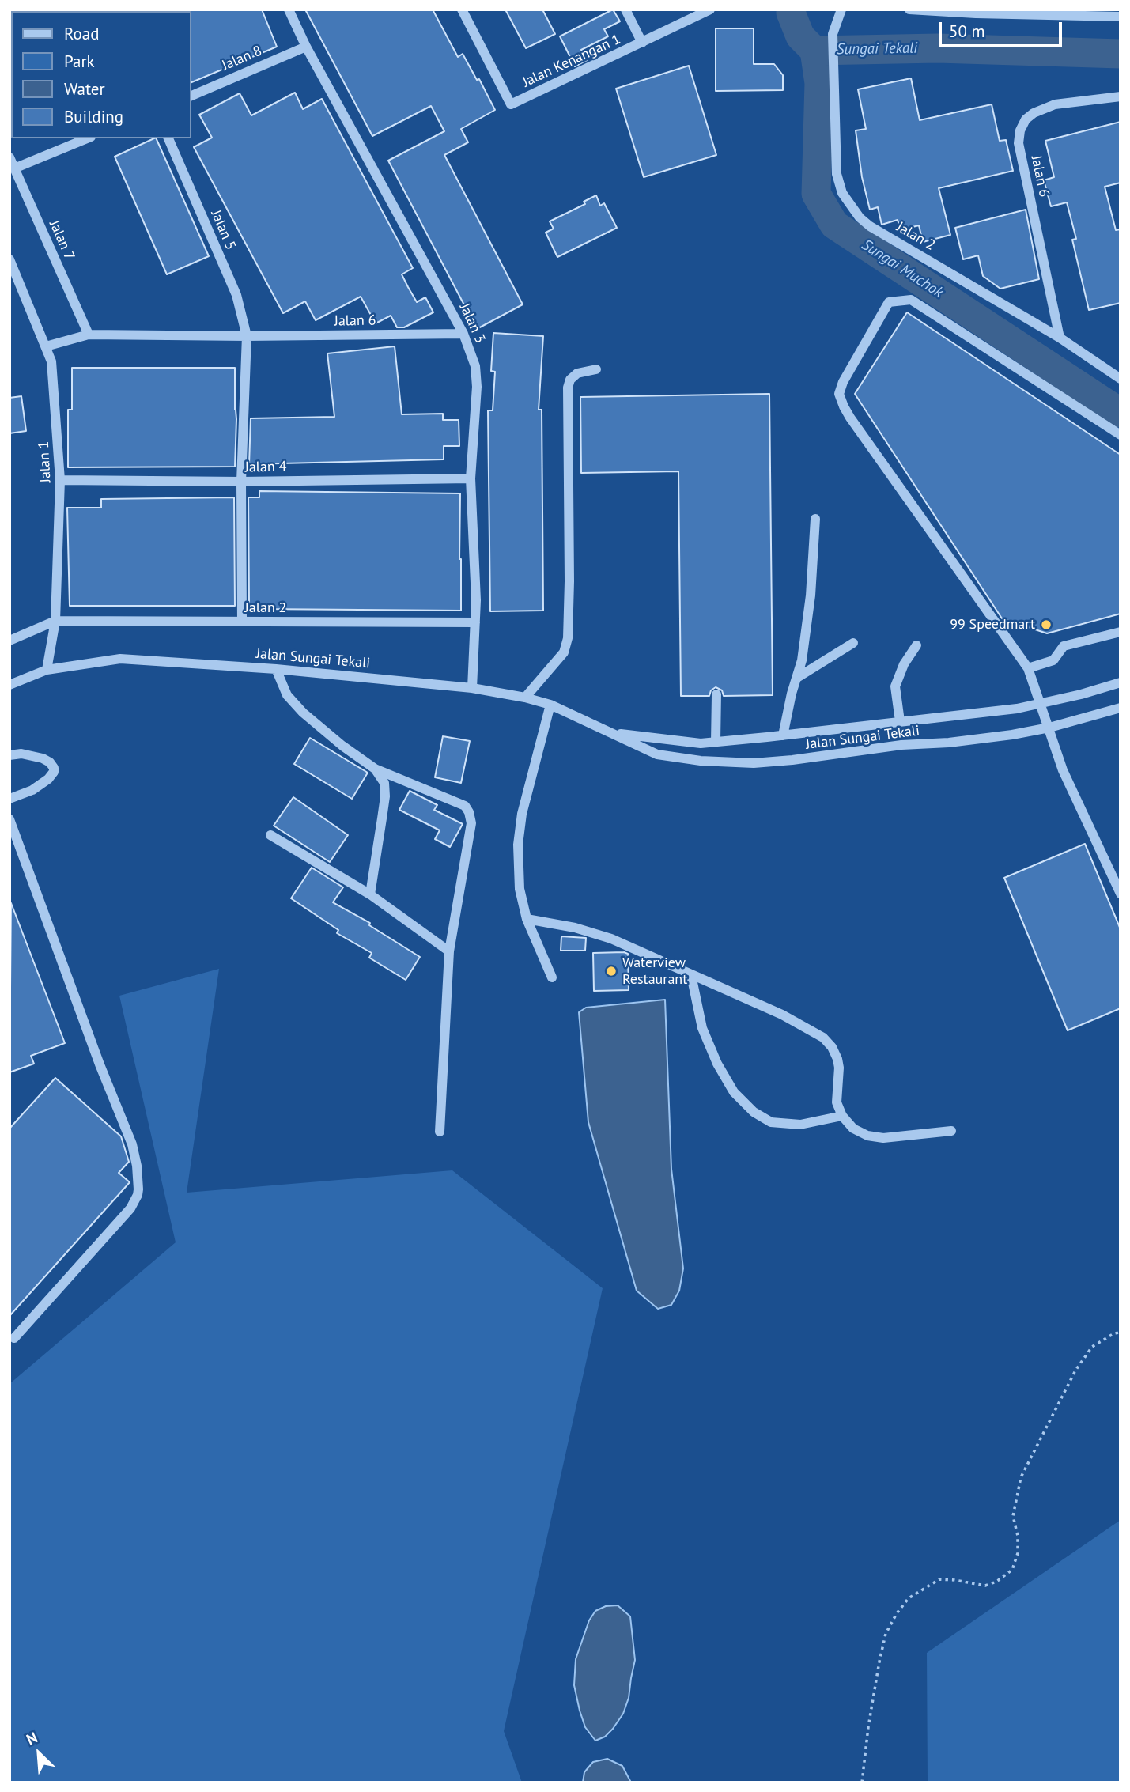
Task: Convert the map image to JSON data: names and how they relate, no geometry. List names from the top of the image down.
{
  "streets": {
    "street": [
      "Jalan 8",
      "Jalan Kenangan 1",
      "Jalan 6",
      "Jalan 5",
      "Jalan 2",
      "Jalan 7",
      "Jalan 3",
      "Jalan 1",
      "Jalan 4",
      "Jalan Sungai Tekali"
    ]
  },
  "crossings": [
    ["Jalan 8", "Jalan 3"],
    ["Jalan 6", "Jalan 5"],
    ["Jalan 6", "Jalan 2"],
    ["Jalan 6", "Jalan 7"],
    ["Jalan 6", "Jalan 3"],
    ["Jalan 6", "Jalan 1"],
    ["Jalan 2", "Jalan 3"],
    ["Jalan 2", "Jalan 1"],
    ["Jalan 3", "Jalan 4"],
    ["Jalan 3", "Jalan Sungai Tekali"],
    ["Jalan 1", "Jalan 4"],
    ["Jalan 1", "Jalan Sungai Tekali"]
  ],
  "water": ["Sungai Tekali", "Sungai Muchok"],
  "places": ["99 Speedmart", "Waterview Restaurant"],
  "legend": [
    "Road",
    "Park",
    "Water",
    "Building"
  ],
  "scale_bar": "50 m",
  "north": "top left"
}
